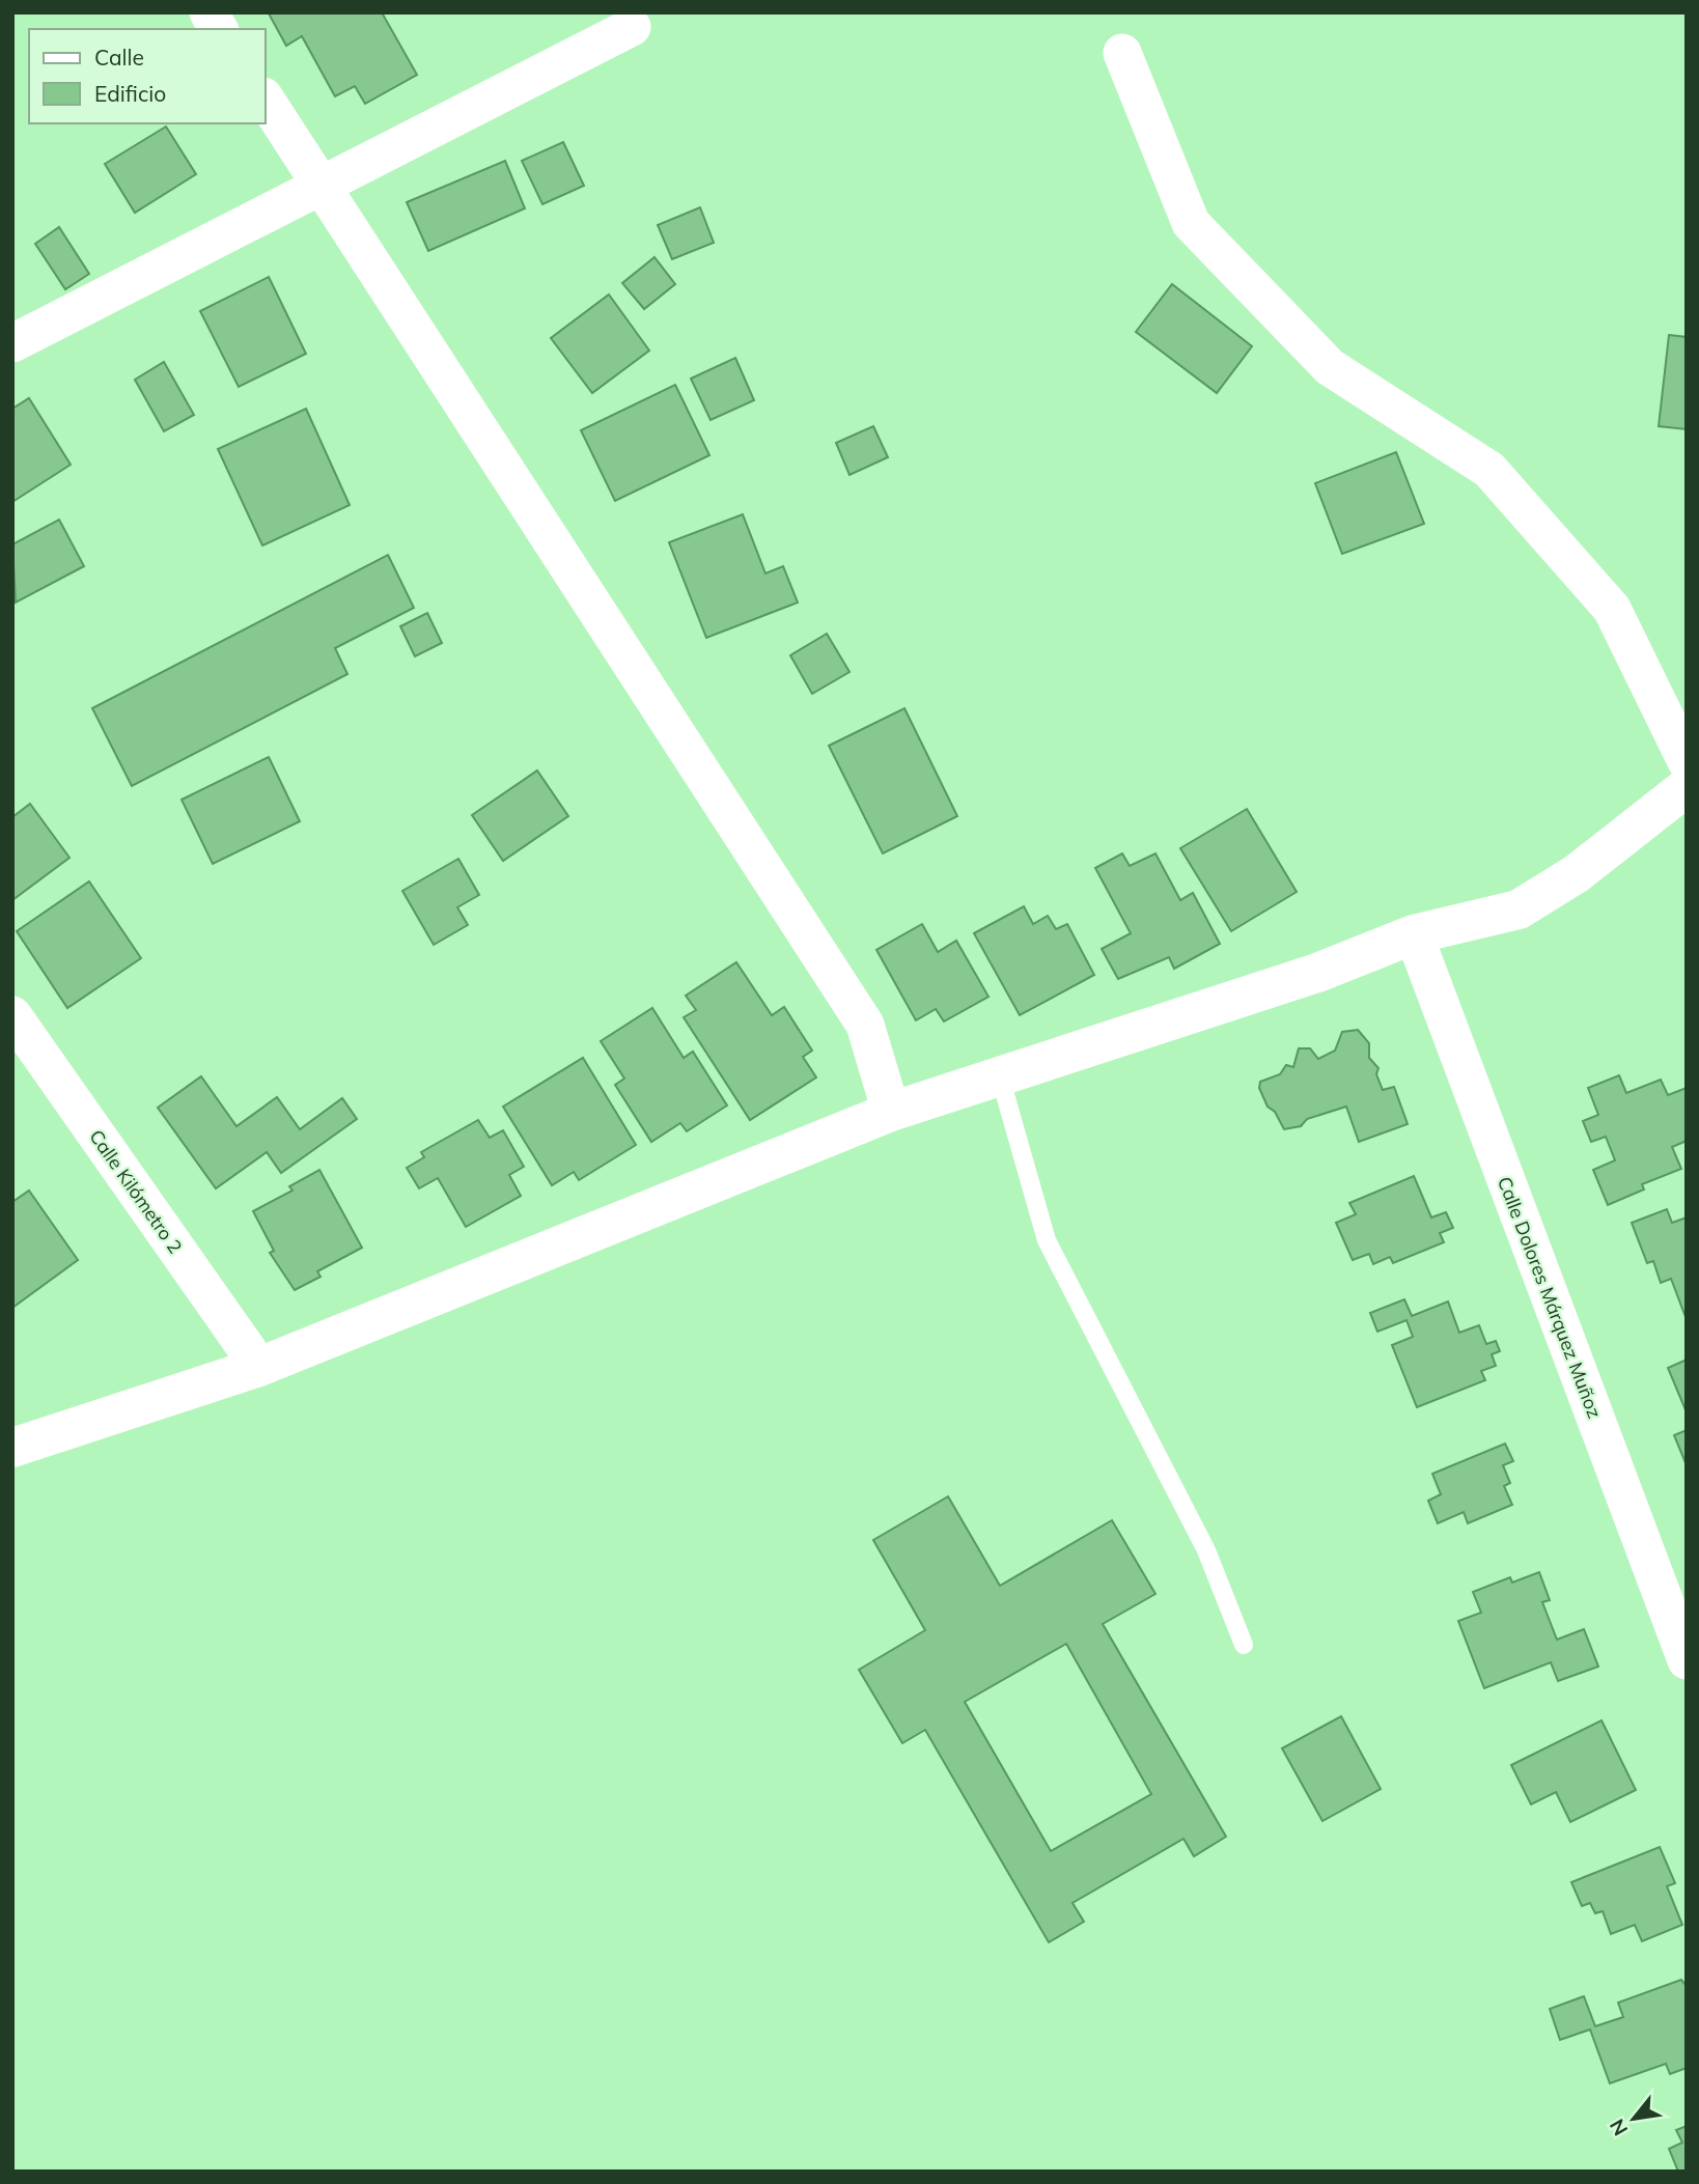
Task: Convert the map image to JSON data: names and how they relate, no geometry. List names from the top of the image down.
{
  "streets": {
    "street": ["Calle Kilómetro 2", "Calle Dolores Márquez Muñoz"]
  },
  "legend": ["Calle", "Edificio"],
  "north": "bottom left"
}
